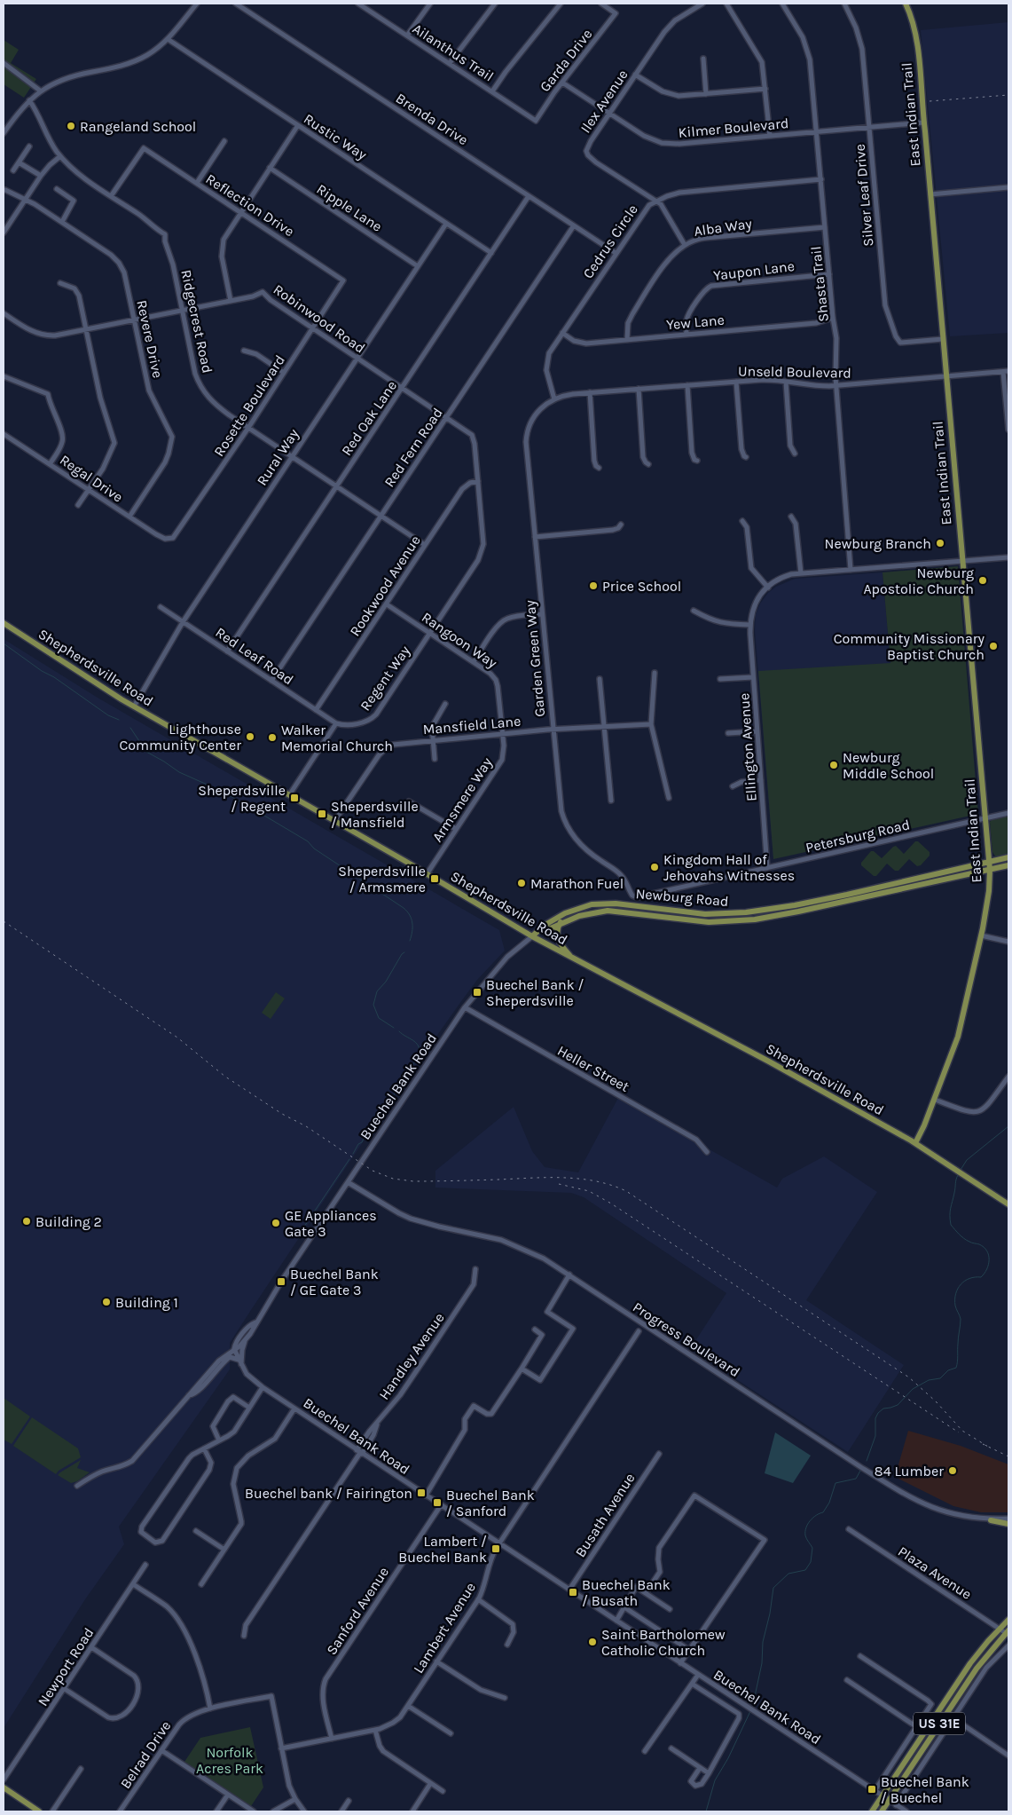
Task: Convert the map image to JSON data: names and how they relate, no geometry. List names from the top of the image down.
{
  "streets": {
    "main road": [
      "East Indian Trail",
      "Shepherdsville Road",
      "Newburg Road",
      "US 31E"
    ],
    "street": [
      "Ailanthus Trail",
      "Garda Drive",
      "Ilex Avenue",
      "Brenda Drive",
      "Kilmer Boulevard",
      "Rustic Way",
      "Silver Leaf Drive",
      "Reflection Drive",
      "Ripple Lane",
      "Alba Way",
      "Cedrus Circle",
      "Yaupon Lane",
      "Shasta Trail",
      "Robinwood Road",
      "Ridgecrest Road",
      "Yew Lane",
      "Revere Drive",
      "Unseld Boulevard",
      "Rosette Boulevard",
      "Red Oak Lane",
      "Red Fern Road",
      "Rural Way",
      "Regal Drive",
      "Rookwood Avenue",
      "Rangoon Way",
      "Red Leaf Road",
      "Garden Green Way",
      "Regent Way",
      "Mansfield Lane",
      "Ellington Avenue",
      "Armsmere Way",
      "Petersburg Road",
      "Heller Street",
      "Buechel Bank Road",
      "Progress Boulevard",
      "Handley Avenue",
      "Busath Avenue",
      "Plaza Avenue",
      "Sanford Avenue",
      "Lambert Avenue",
      "Newport Road",
      "Belrad Drive"
    ]
  },
  "crossings": [
    ["Ailanthus Trail", "Garda Drive"],
    ["Garda Drive", "Kilmer Boulevard"],
    ["Ilex Avenue", "Kilmer Boulevard"],
    ["Ilex Avenue", "Alba Way"],
    ["Ilex Avenue", "Cedrus Circle"],
    ["East Indian Trail", "Kilmer Boulevard"],
    ["East Indian Trail", "Silver Leaf Drive"],
    ["East Indian Trail", "Unseld Boulevard"],
    ["East Indian Trail", "Shepherdsville Road"],
    ["East Indian Trail", "Petersburg Road"],
    ["East Indian Trail", "Newburg Road"],
    ["Brenda Drive", "Cedrus Circle"],
    ["Brenda Drive", "Red Oak Lane"],
    ["Brenda Drive", "Red Fern Road"],
    ["Kilmer Boulevard", "Silver Leaf Drive"],
    ["Kilmer Boulevard", "Shasta Trail"],
    ["Rustic Way", "Red Oak Lane"],
    ["Rustic Way", "Rural Way"],
    ["Reflection Drive", "Ridgecrest Road"],
    ["Reflection Drive", "Rosette Boulevard"],
    ["Ripple Lane", "Rural Way"],
    ["Alba Way", "Shasta Trail"],
    ["Alba Way", "Yew Lane"],
    ["Cedrus Circle", "Shasta Trail"],
    ["Cedrus Circle", "Yew Lane"],
    ["Cedrus Circle", "Unseld Boulevard"],
    ["Cedrus Circle", "Garden Green Way"],
    ["Yaupon Lane", "Shasta Trail"],
    ["Yaupon Lane", "Yew Lane"],
    ["Shasta Trail", "Yew Lane"],
    ["Shasta Trail", "Unseld Boulevard"],
    ["Robinwood Road", "Ridgecrest Road"],
    ["Robinwood Road", "Revere Drive"],
    ["Robinwood Road", "Rosette Boulevard"],
    ["Robinwood Road", "Red Oak Lane"],
    ["Robinwood Road", "Red Fern Road"],
    ["Robinwood Road", "Rural Way"],
    ["Robinwood Road", "Rookwood Avenue"],
    ["Robinwood Road", "Regent Way"],
    ["Ridgecrest Road", "Rosette Boulevard"],
    ["Ridgecrest Road", "Red Oak Lane"],
    ["Ridgecrest Road", "Red Fern Road"],
    ["Ridgecrest Road", "Rural Way"],
    ["Ridgecrest Road", "Rookwood Avenue"],
    ["Revere Drive", "Regal Drive"],
    ["Unseld Boulevard", "Garden Green Way"],
    ["Rosette Boulevard", "Regal Drive"],
    ["Red Oak Lane", "Red Leaf Road"],
    ["Red Fern Road", "Red Leaf Road"],
    ["Rural Way", "Red Leaf Road"],
    ["Rural Way", "Shepherdsville Road"],
    ["Rookwood Avenue", "Rangoon Way"],
    ["Rookwood Avenue", "Red Leaf Road"],
    ["Rangoon Way", "Regent Way"],
    ["Rangoon Way", "Mansfield Lane"],
    ["Rangoon Way", "Armsmere Way"],
    ["Red Leaf Road", "Regent Way"],
    ["Garden Green Way", "Mansfield Lane"],
    ["Garden Green Way", "Petersburg Road"],
    ["Shepherdsville Road", "Mansfield Lane"],
    ["Shepherdsville Road", "Armsmere Way"],
    ["Shepherdsville Road", "Newburg Road"],
    ["Shepherdsville Road", "Buechel Bank Road"],
    ["Mansfield Lane", "Armsmere Way"],
    ["Ellington Avenue", "Petersburg Road"],
    ["Newburg Road", "Buechel Bank Road"],
    ["Heller Street", "Buechel Bank Road"],
    ["Buechel Bank Road", "Progress Boulevard"],
    ["Buechel Bank Road", "Handley Avenue"],
    ["Buechel Bank Road", "Busath Avenue"],
    ["Buechel Bank Road", "Sanford Avenue"],
    ["Buechel Bank Road", "Lambert Avenue"],
    ["Buechel Bank Road", "US 31E"],
    ["Plaza Avenue", "US 31E"],
    ["Sanford Avenue", "Lambert Avenue"],
    ["Lambert Avenue", "Belrad Drive"]
  ],
  "parks": ["Norfolk Acres Park"],
  "places": {
    "other": [
      "Rangeland School",
      "Newburg Branch",
      "Newburg Apostolic Church",
      "Price School",
      "Community Missionary Baptist Church",
      "Lighthouse Community Center",
      "Walker Memorial Church",
      "Newburg Middle School",
      "Kingdom Hall of Jehovahs Witnesses",
      "Marathon Fuel",
      "Building 2",
      "GE Appliances Gate 3",
      "Building 1",
      "84 Lumber",
      "Saint Bartholomew Catholic Church"
    ],
    "transit": [
      "Sheperdsville / Regent",
      "Sheperdsville / Mansfield",
      "Sheperdsville / Armsmere",
      "Buechel Bank / Sheperdsville",
      "Buechel Bank / GE Gate 3",
      "Buechel bank / Fairington",
      "Buechel Bank / Sanford",
      "Lambert / Buechel Bank",
      "Buechel Bank / Busath",
      "Buechel Bank / Buechel"
    ]
  }
}
